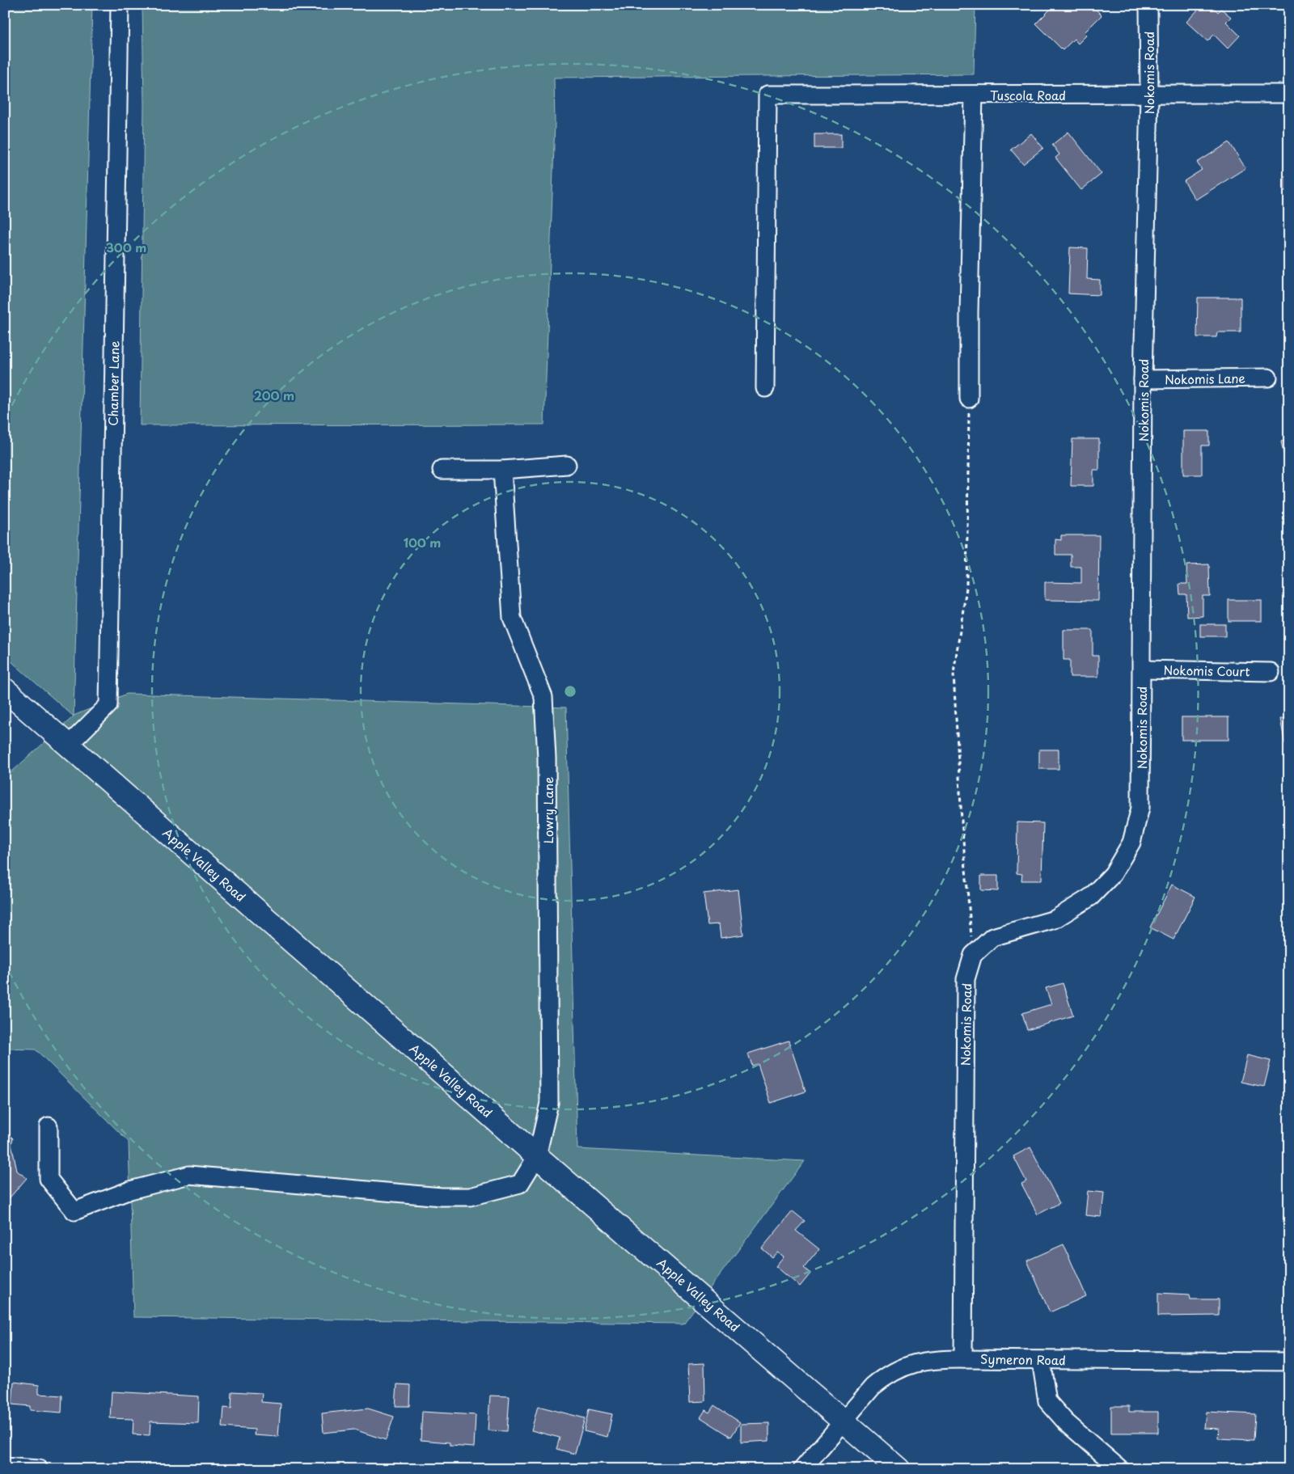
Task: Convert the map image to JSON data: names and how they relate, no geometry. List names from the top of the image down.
{
  "streets": {
    "main road": ["Apple Valley Road"],
    "street": [
      "Nokomis Road",
      "Tuscola Road",
      "Nokomis Lane",
      "Chamber Lane",
      "Nokomis Court",
      "Lowry Lane",
      "Symeron Road"
    ]
  },
  "crossings": [
    ["Nokomis Road", "Tuscola Road"],
    ["Nokomis Road", "Nokomis Lane"],
    ["Nokomis Road", "Nokomis Court"],
    ["Nokomis Road", "Symeron Road"],
    ["Chamber Lane", "Apple Valley Road"],
    ["Lowry Lane", "Apple Valley Road"],
    ["Apple Valley Road", "Symeron Road"]
  ],
  "rings": ["300 m", "200 m", "100 m"]
}
